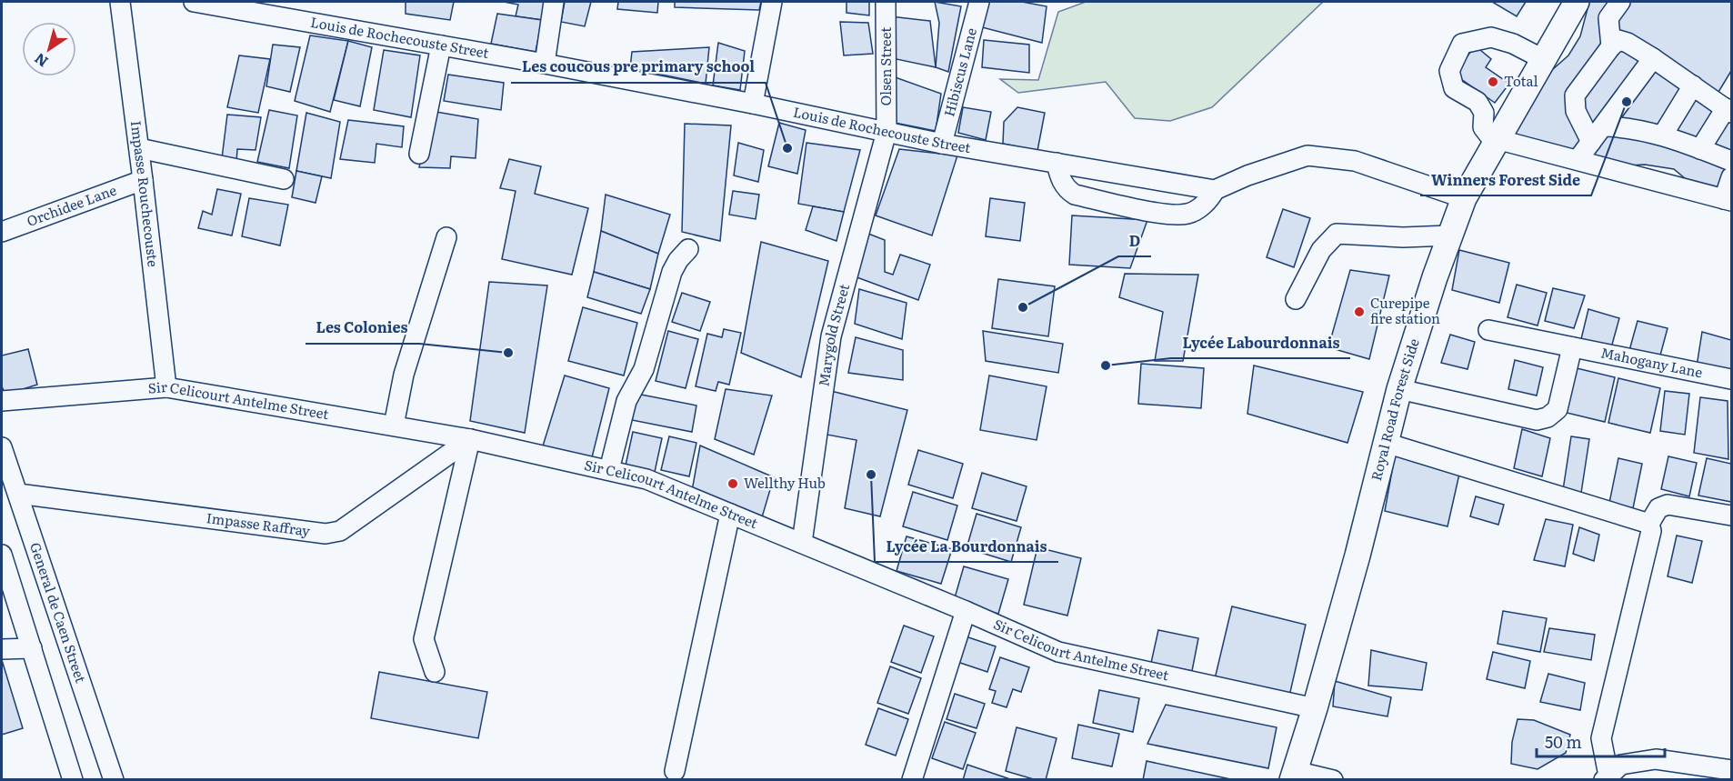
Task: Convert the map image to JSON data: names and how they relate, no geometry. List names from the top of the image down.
{
  "streets": {
    "main road": ["Royal Road Forest Side"],
    "street": [
      "Louis de Rochecouste Street",
      "Olsen Street",
      "Hibiscus Lane",
      "Impasse Rouchecouste",
      "Orchidee Lane",
      "Marygold Street",
      "Mahogany Lane",
      "Sir Celicourt Antelme Street",
      "Impasse Raffray",
      "General de Caen Street"
    ]
  },
  "crossings": [
    ["Louis de Rochecouste Street", "Olsen Street"],
    ["Louis de Rochecouste Street", "Hibiscus Lane"],
    ["Louis de Rochecouste Street", "Marygold Street"],
    ["Olsen Street", "Marygold Street"],
    ["Impasse Rouchecouste", "Orchidee Lane"],
    ["Impasse Rouchecouste", "Sir Celicourt Antelme Street"],
    ["Marygold Street", "Sir Celicourt Antelme Street"],
    ["Sir Celicourt Antelme Street", "Royal Road Forest Side"],
    ["Sir Celicourt Antelme Street", "Impasse Raffray"],
    ["Impasse Raffray", "General de Caen Street"]
  ],
  "places": [
    "Total",
    "Winners Forest Side",
    "Les coucous pre primary school",
    "D",
    "Curepipe fire station",
    "Les Colonies",
    "Lycée Labourdonnais",
    "Lycée La Bourdonnais",
    "Wellthy Hub"
  ],
  "scale_bar": "50 m",
  "north": "bottom left"
}
